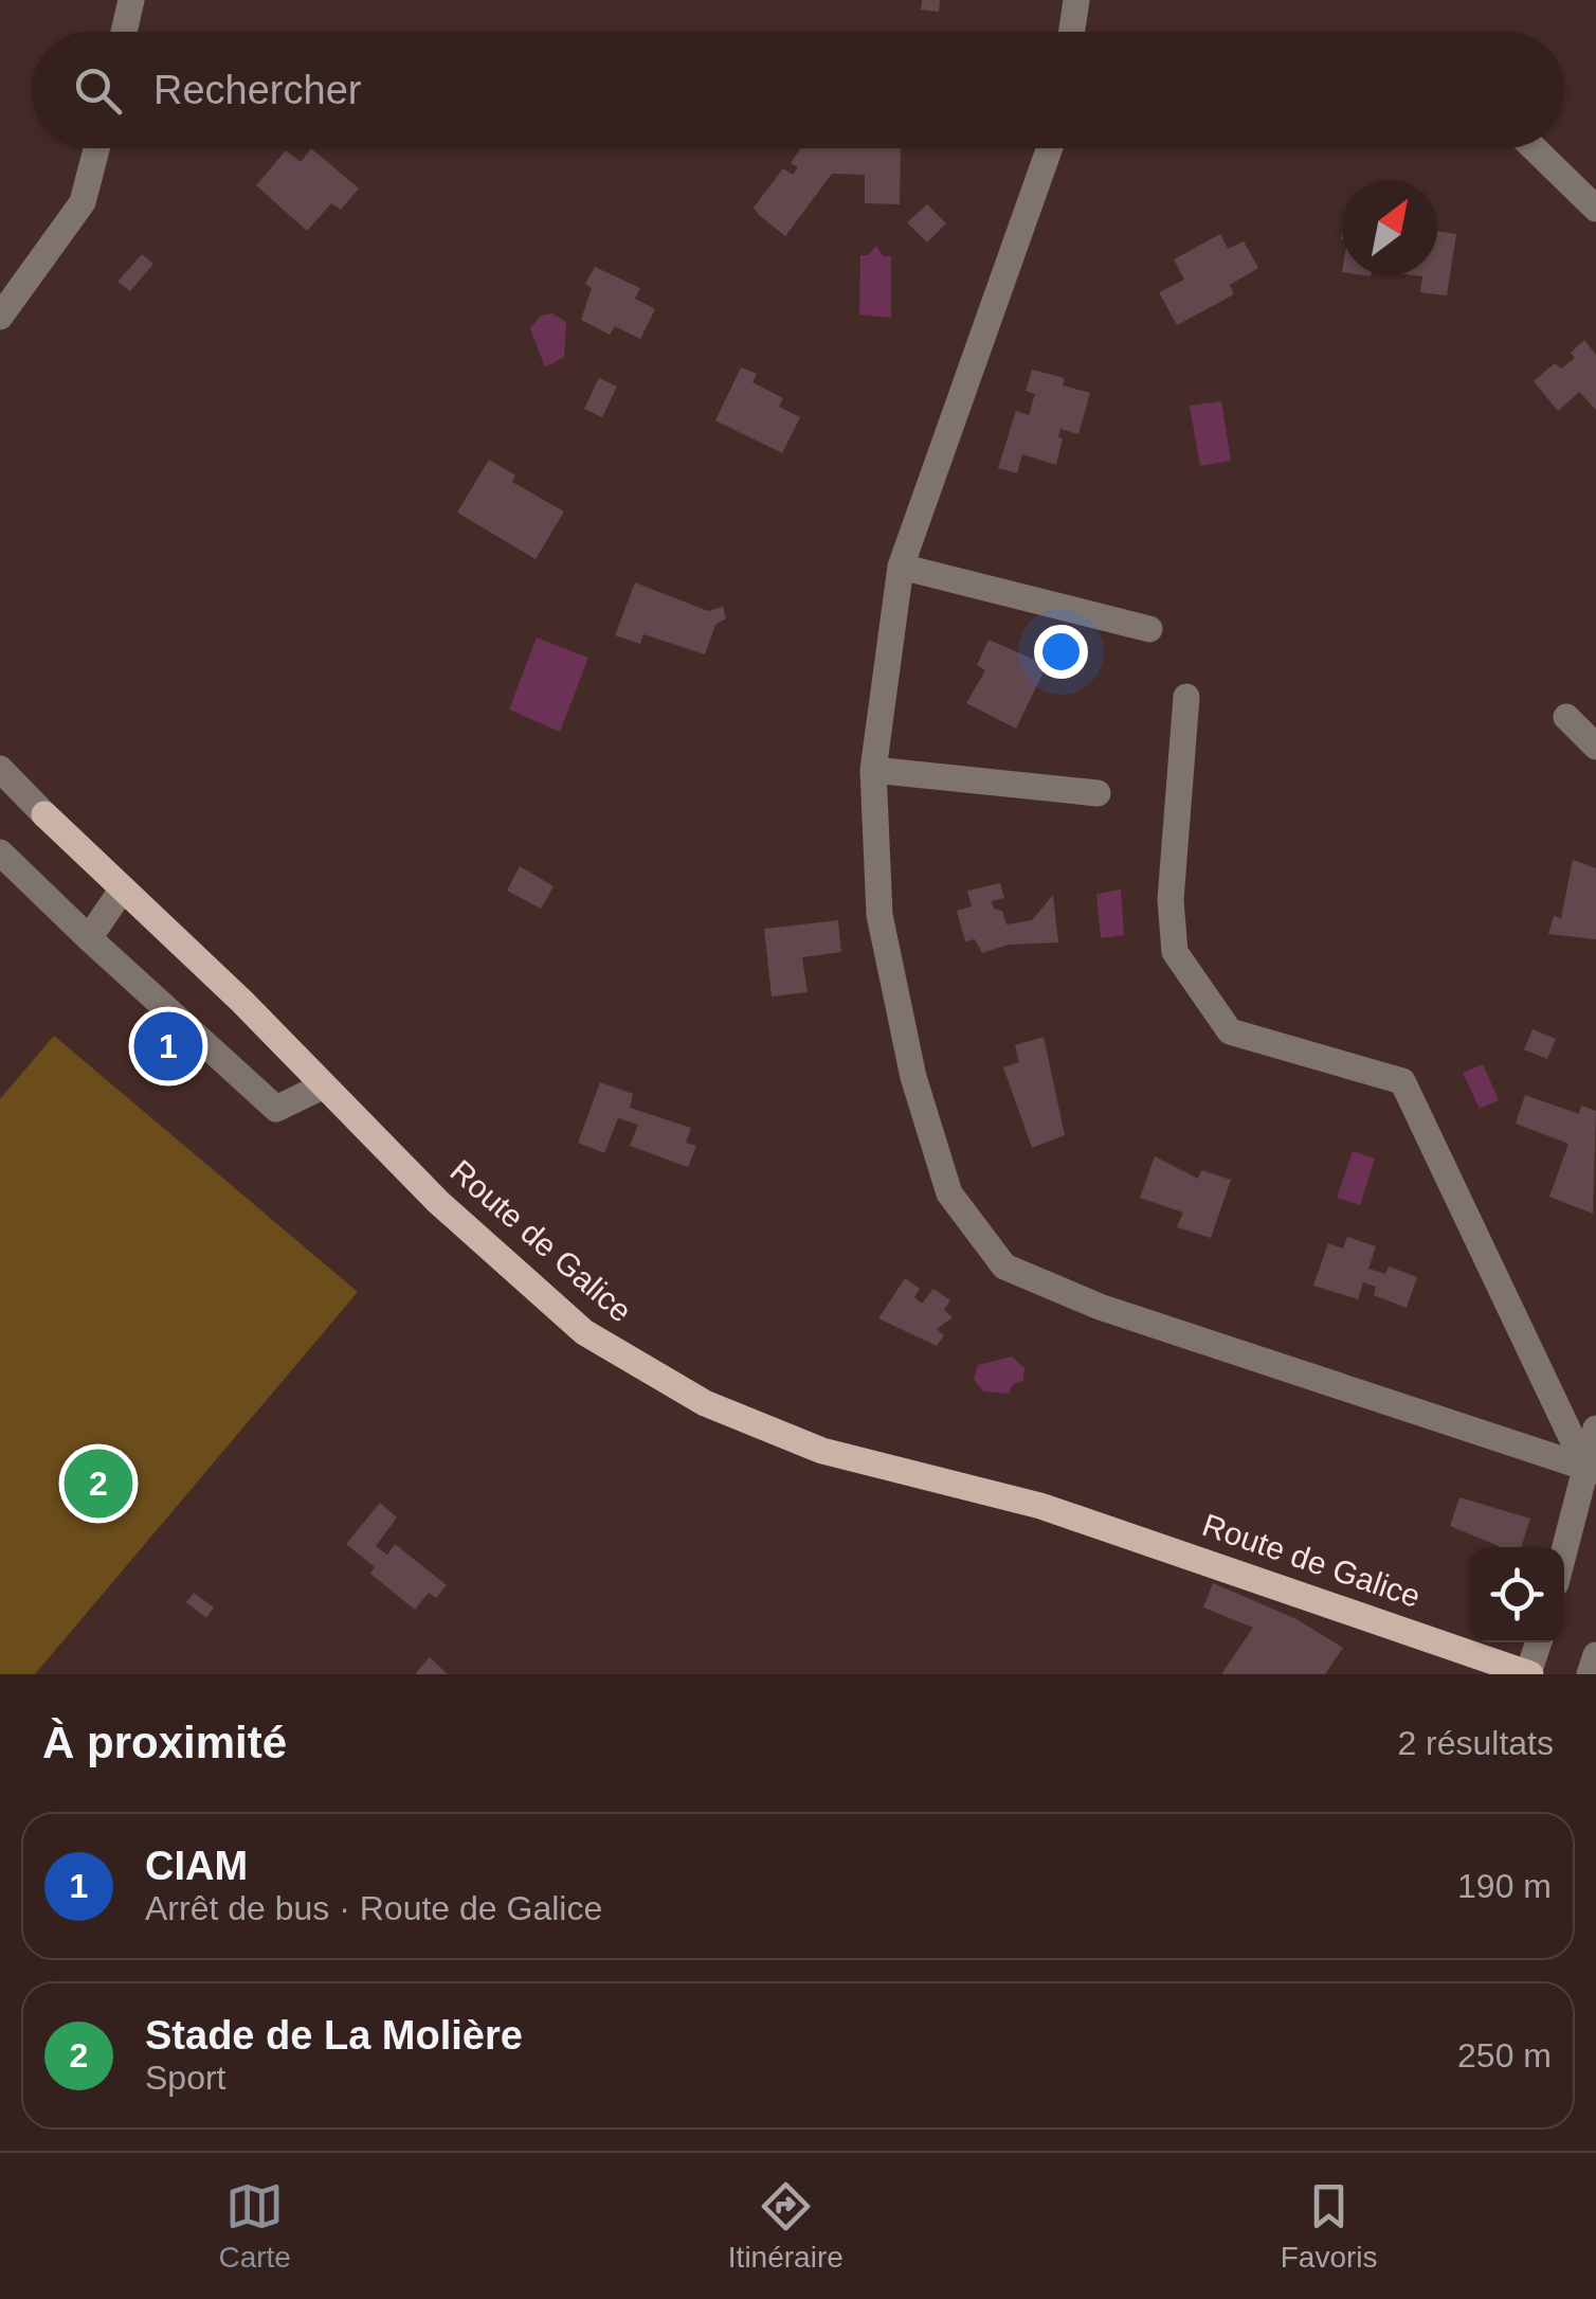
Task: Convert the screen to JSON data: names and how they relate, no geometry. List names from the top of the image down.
{
  "streets": {
    "main road": ["Route de Galice"]
  },
  "north": "top right",
  "page": {
    "search": "Rechercher",
    "pins": ["1", "2"],
    "heading": ["À proximité", "2 résultats"],
    "list": [
      {
        "mark": "1",
        "name": "CIAM",
        "note": "Arrêt de bus · Route de Galice",
        "value": "190 m"
      },
      {
        "mark": "2",
        "name": "Stade de La Molière",
        "note": "Sport",
        "value": "250 m"
      }
    ],
    "nav": ["Carte", "Itinéraire", "Favoris"]
  }
}
